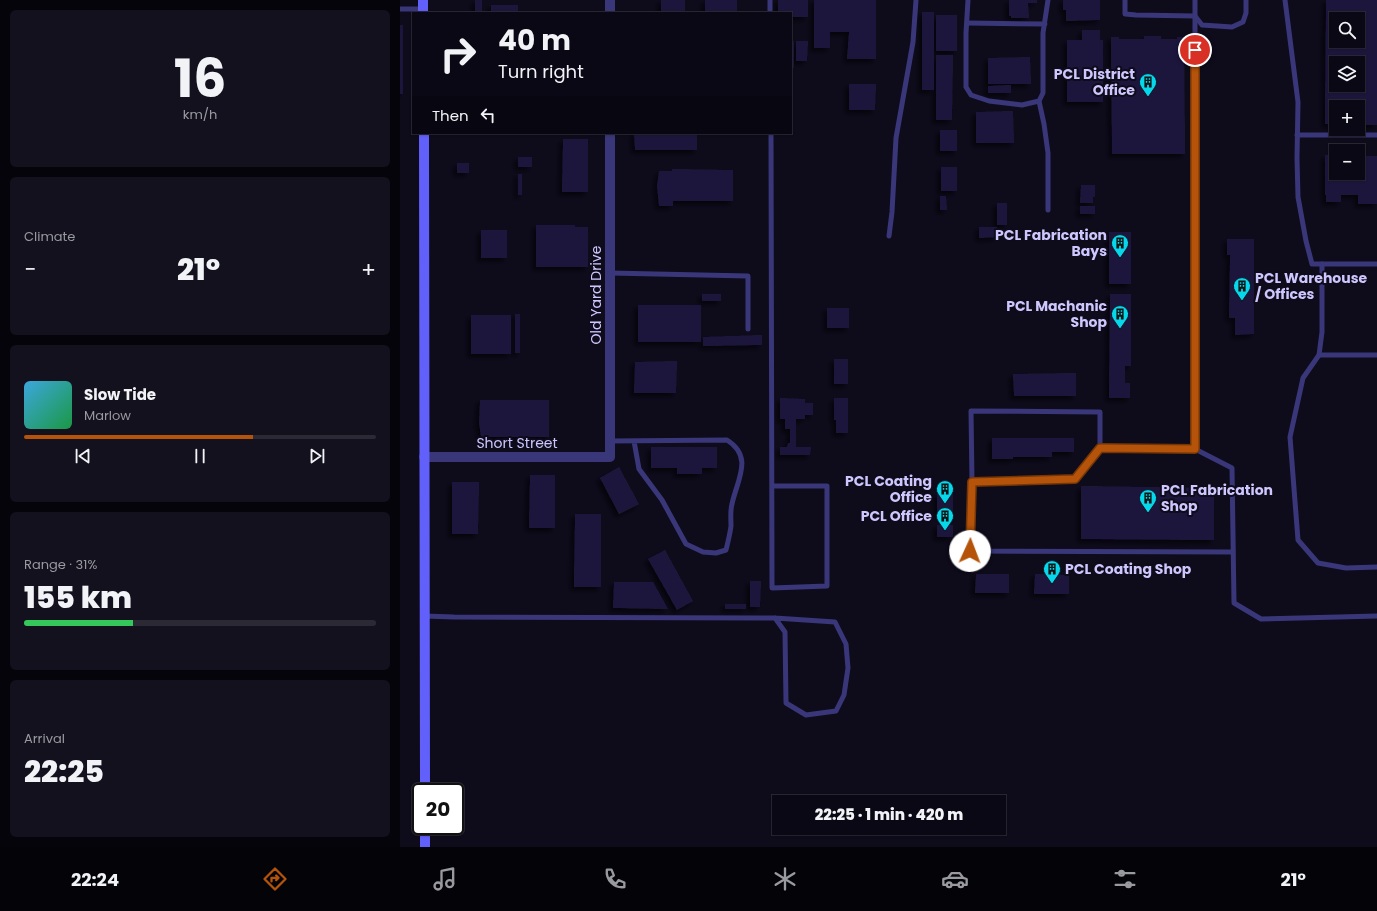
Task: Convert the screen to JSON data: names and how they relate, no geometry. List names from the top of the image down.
{
  "streets": {
    "street": ["Old Yard Drive", "Short Street"]
  },
  "crossings": [
    ["Old Yard Drive", "Short Street"]
  ],
  "places": {
    "building": [
      "PCL District Office",
      "PCL Fabrication Bays",
      "PCL Warehouse / Offices",
      "PCL Machanic Shop",
      "PCL Coating Office",
      "PCL Fabrication Shop",
      "PCL Office",
      "PCL Coating Shop"
    ]
  },
  "page": {
    "tile": [
      ["16", "km/h"],
      "Climate",
      ["Range · 31%", "155 km"],
      ["Arrival", "22:25"]
    ],
    "map_buttons": ["+", "−"],
    "turn": ["40 m", "Turn right"],
    "then": "Then",
    "heat": ["−", "21°", "+"],
    "song": ["Slow Tide", "Marlow"],
    "limit": "20",
    "trip": "22:25 · 1 min · 420 m",
    "tabs": ["22:24", "21°"]
  }
}
